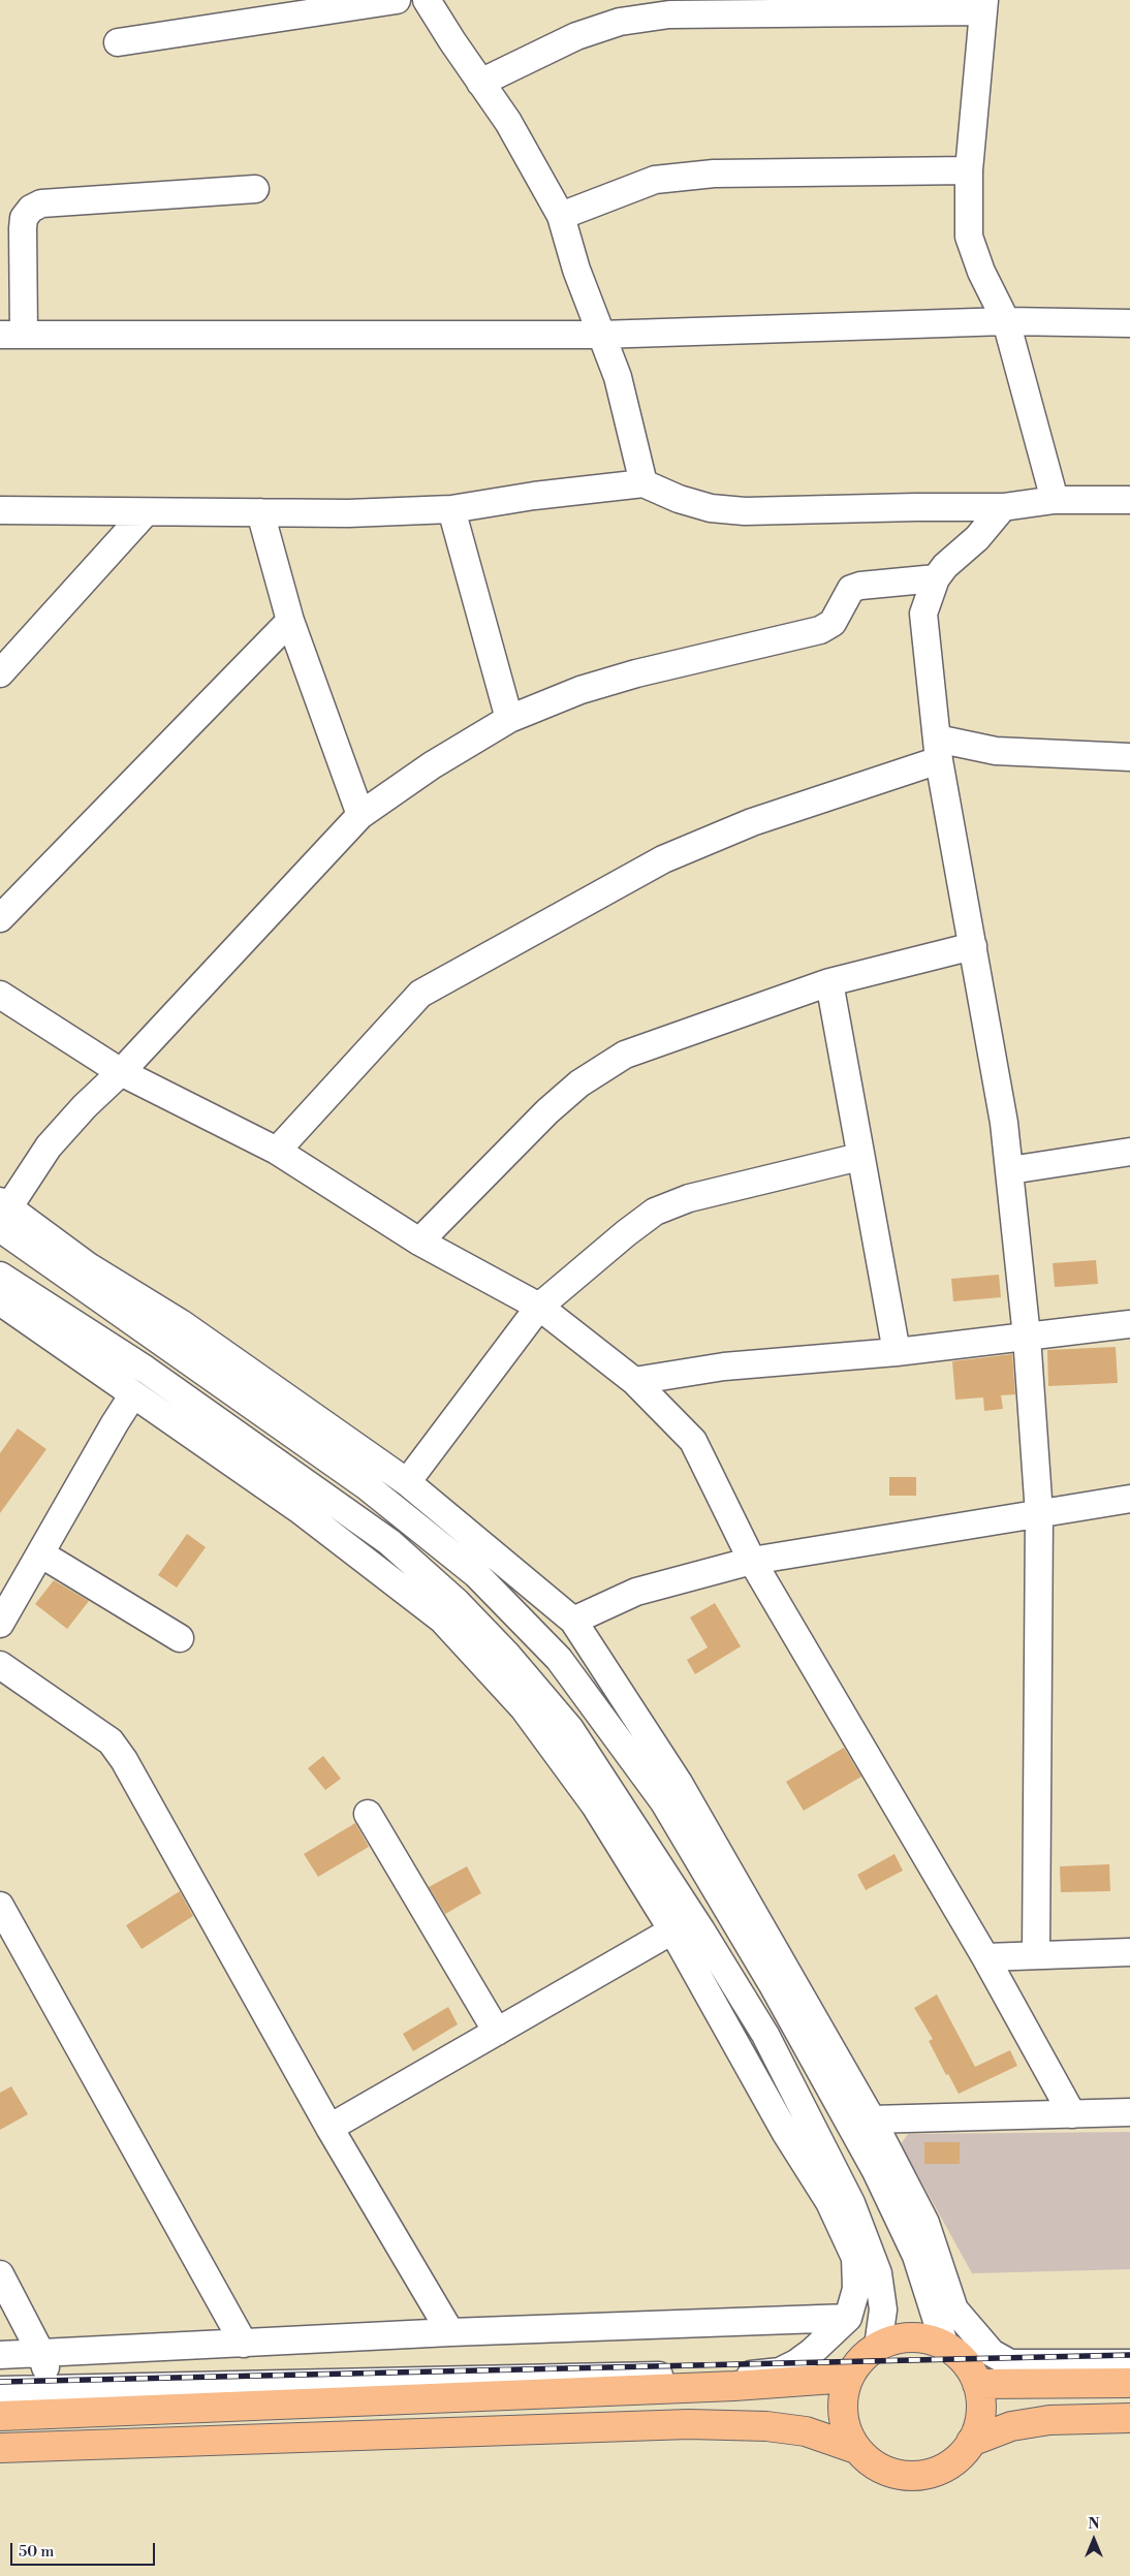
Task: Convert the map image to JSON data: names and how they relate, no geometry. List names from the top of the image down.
{
  "scale_bar": "50 m",
  "north": "top"
}
